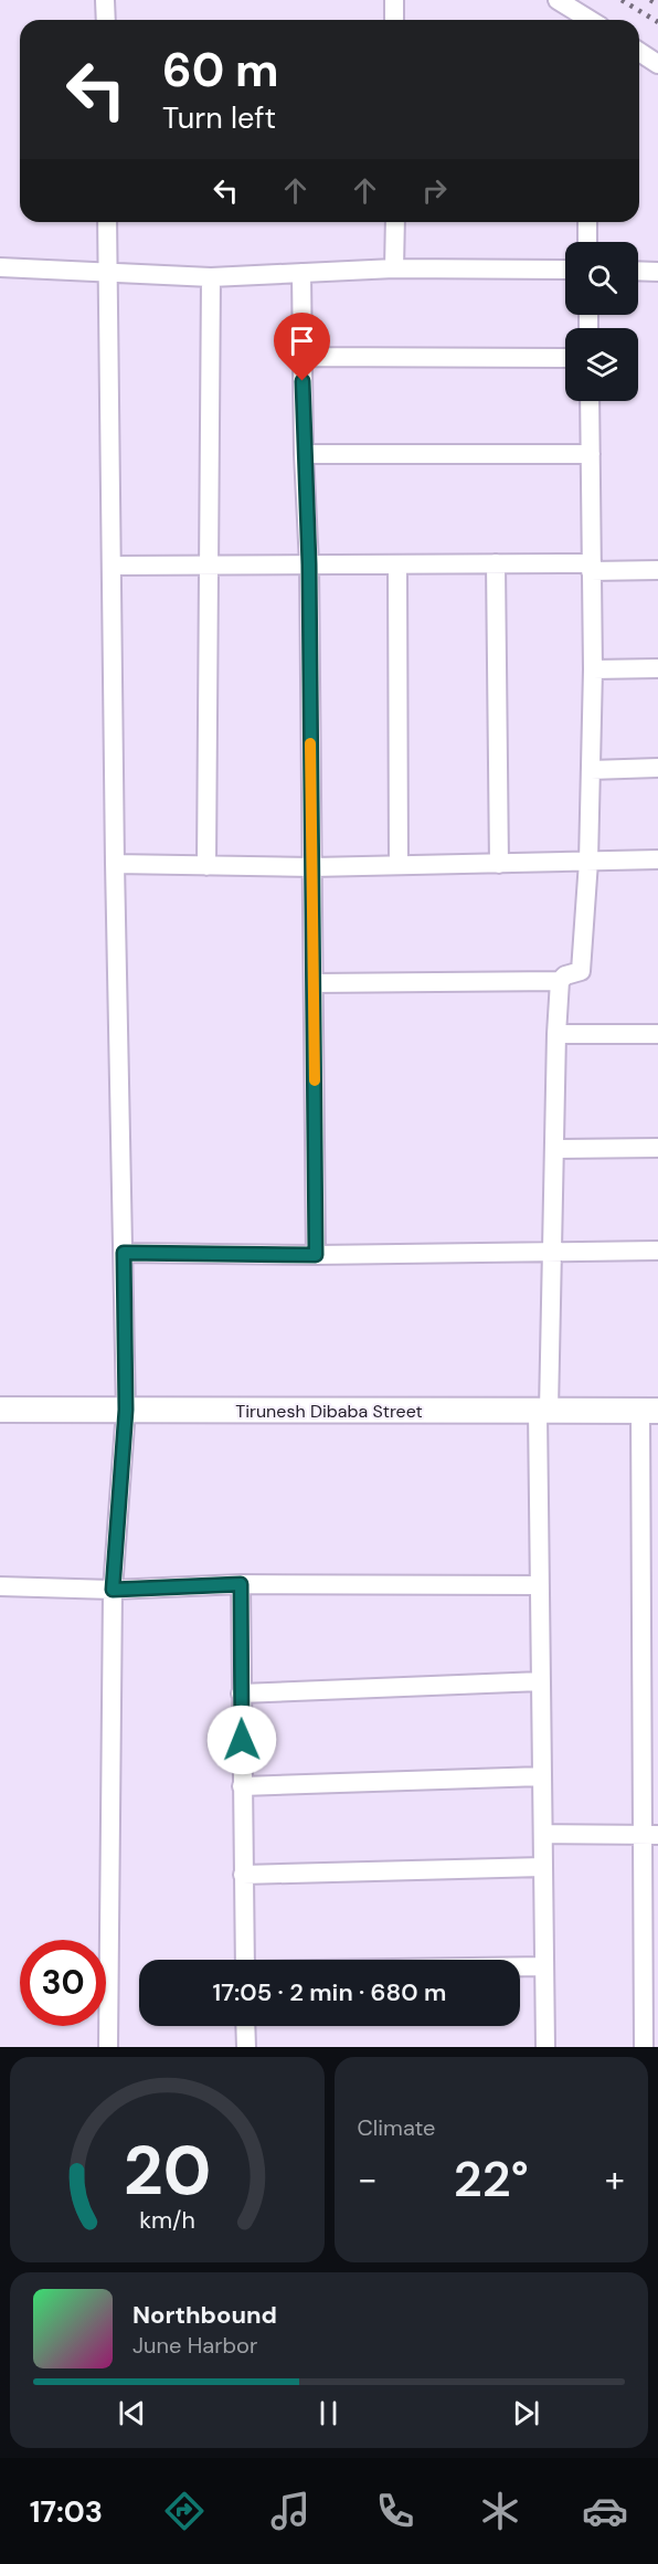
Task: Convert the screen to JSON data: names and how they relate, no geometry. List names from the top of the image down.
{
  "streets": {
    "main road": ["Tirunesh Dibaba Street"]
  },
  "page": {
    "turn": ["60 m", "Turn left"],
    "limit": "30",
    "trip": "17:05 · 2 min · 680 m",
    "tile": "Climate",
    "heat": ["−", "22°", "+"],
    "song": ["Northbound", "June Harbor"],
    "tabs": "17:03",
    "gauge": ["20", "km/h"]
  }
}
